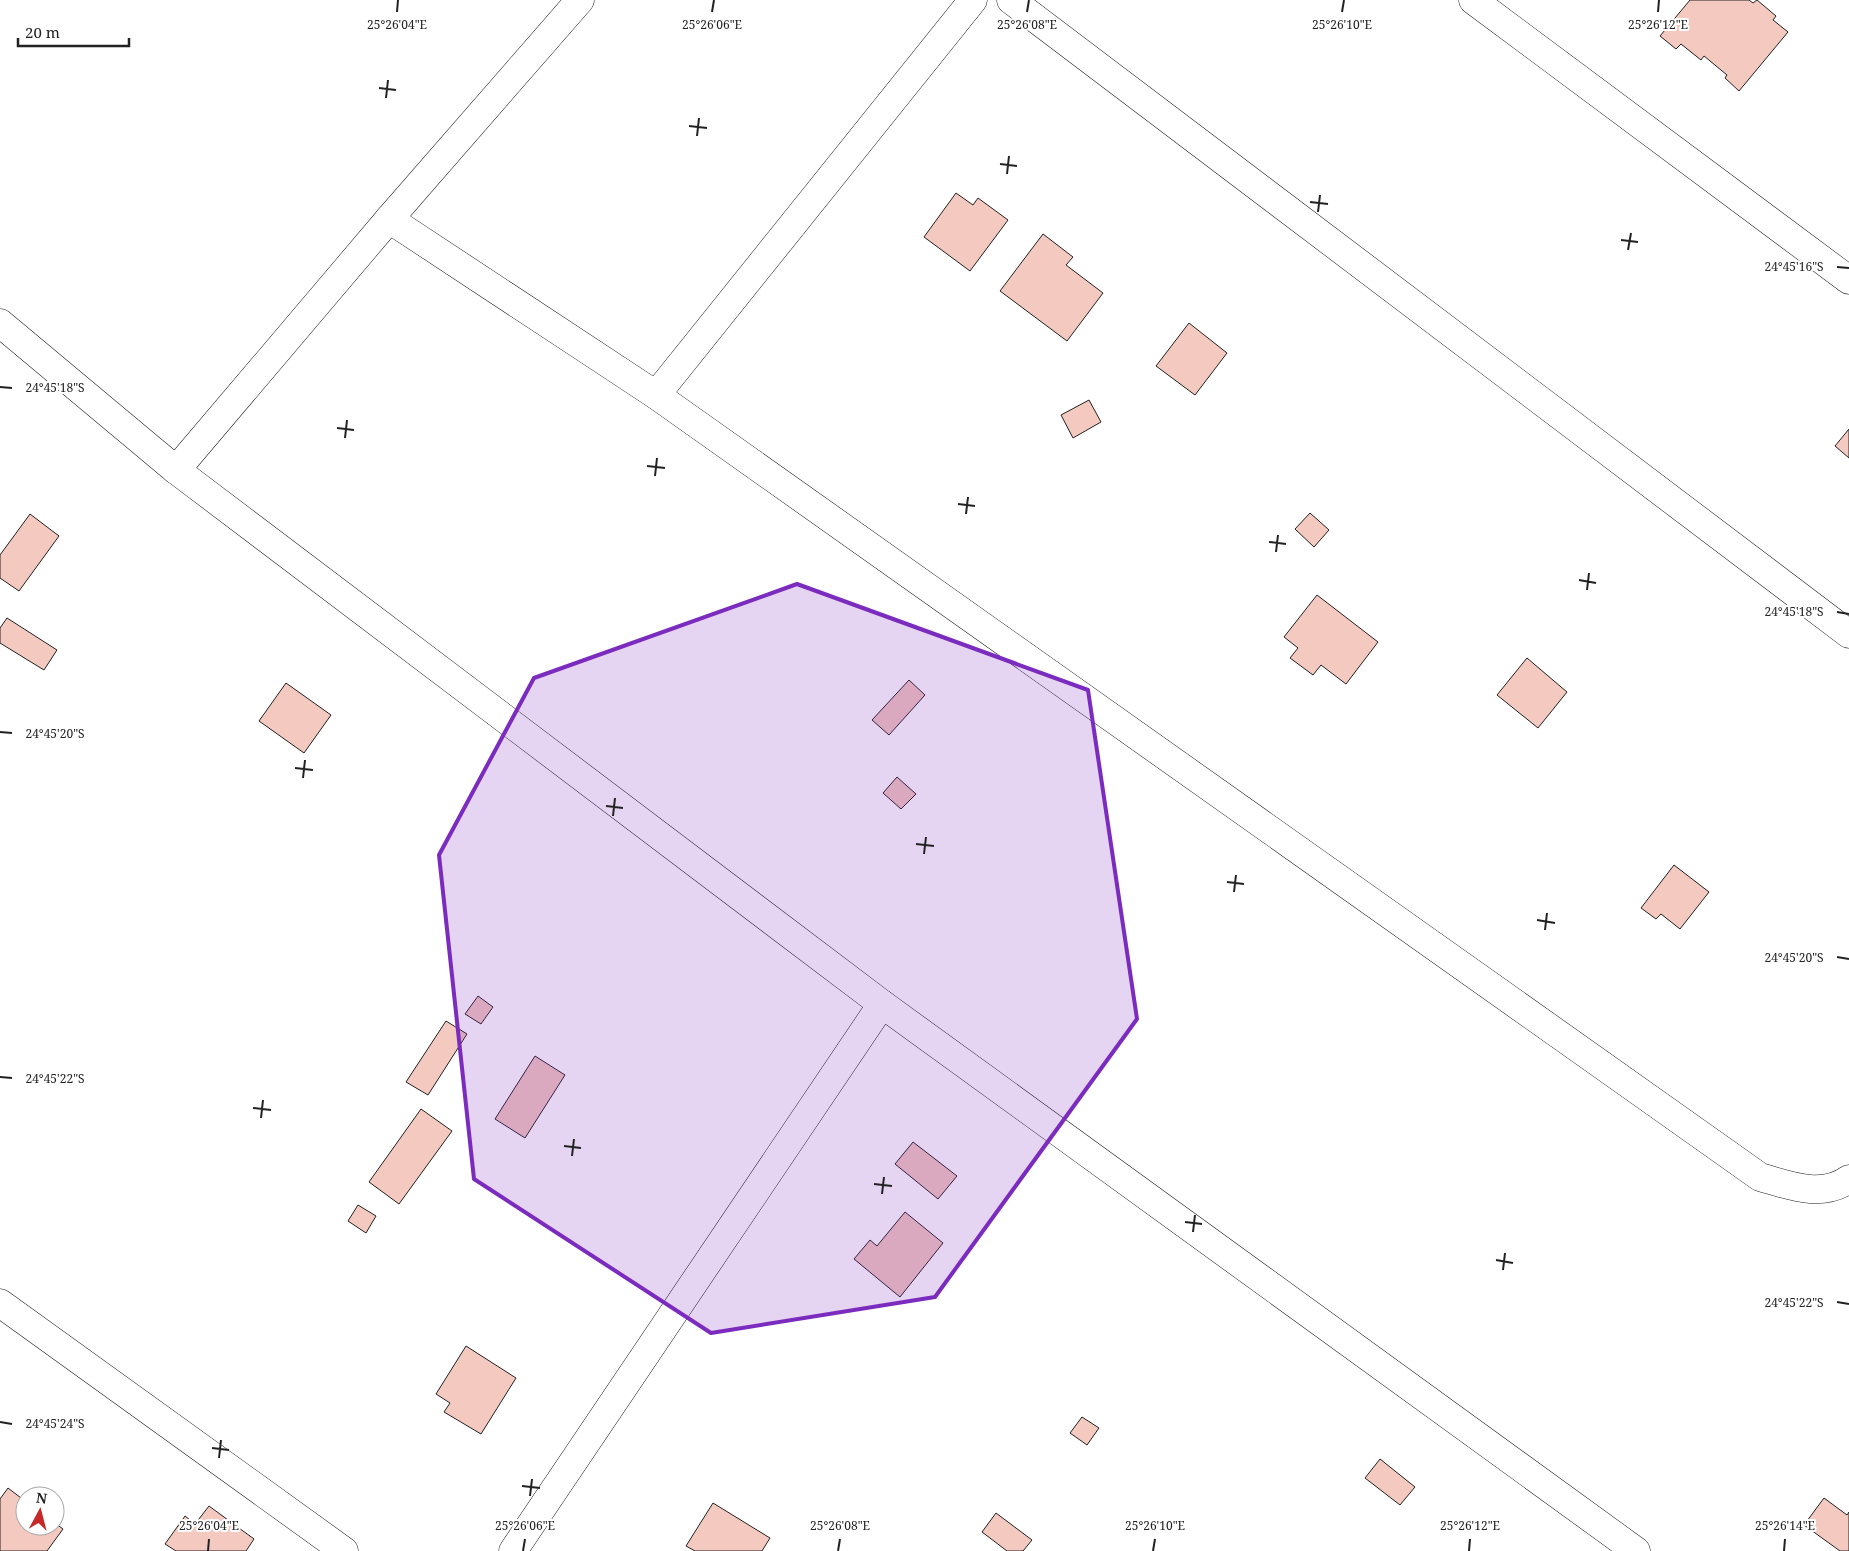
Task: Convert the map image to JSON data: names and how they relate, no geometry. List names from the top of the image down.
{
  "scale_bar": "20 m",
  "north": "top",
  "coordinates": [
    "25°26'04\"E",
    "25°26'06\"E",
    "25°26'08\"E",
    "25°26'10\"E",
    "25°26'12\"E",
    "24°45'16\"S",
    "24°45'18\"S",
    "24°45'20\"S",
    "24°45'22\"S",
    "24°45'24\"S",
    "25°26'14\"E"
  ]
}
